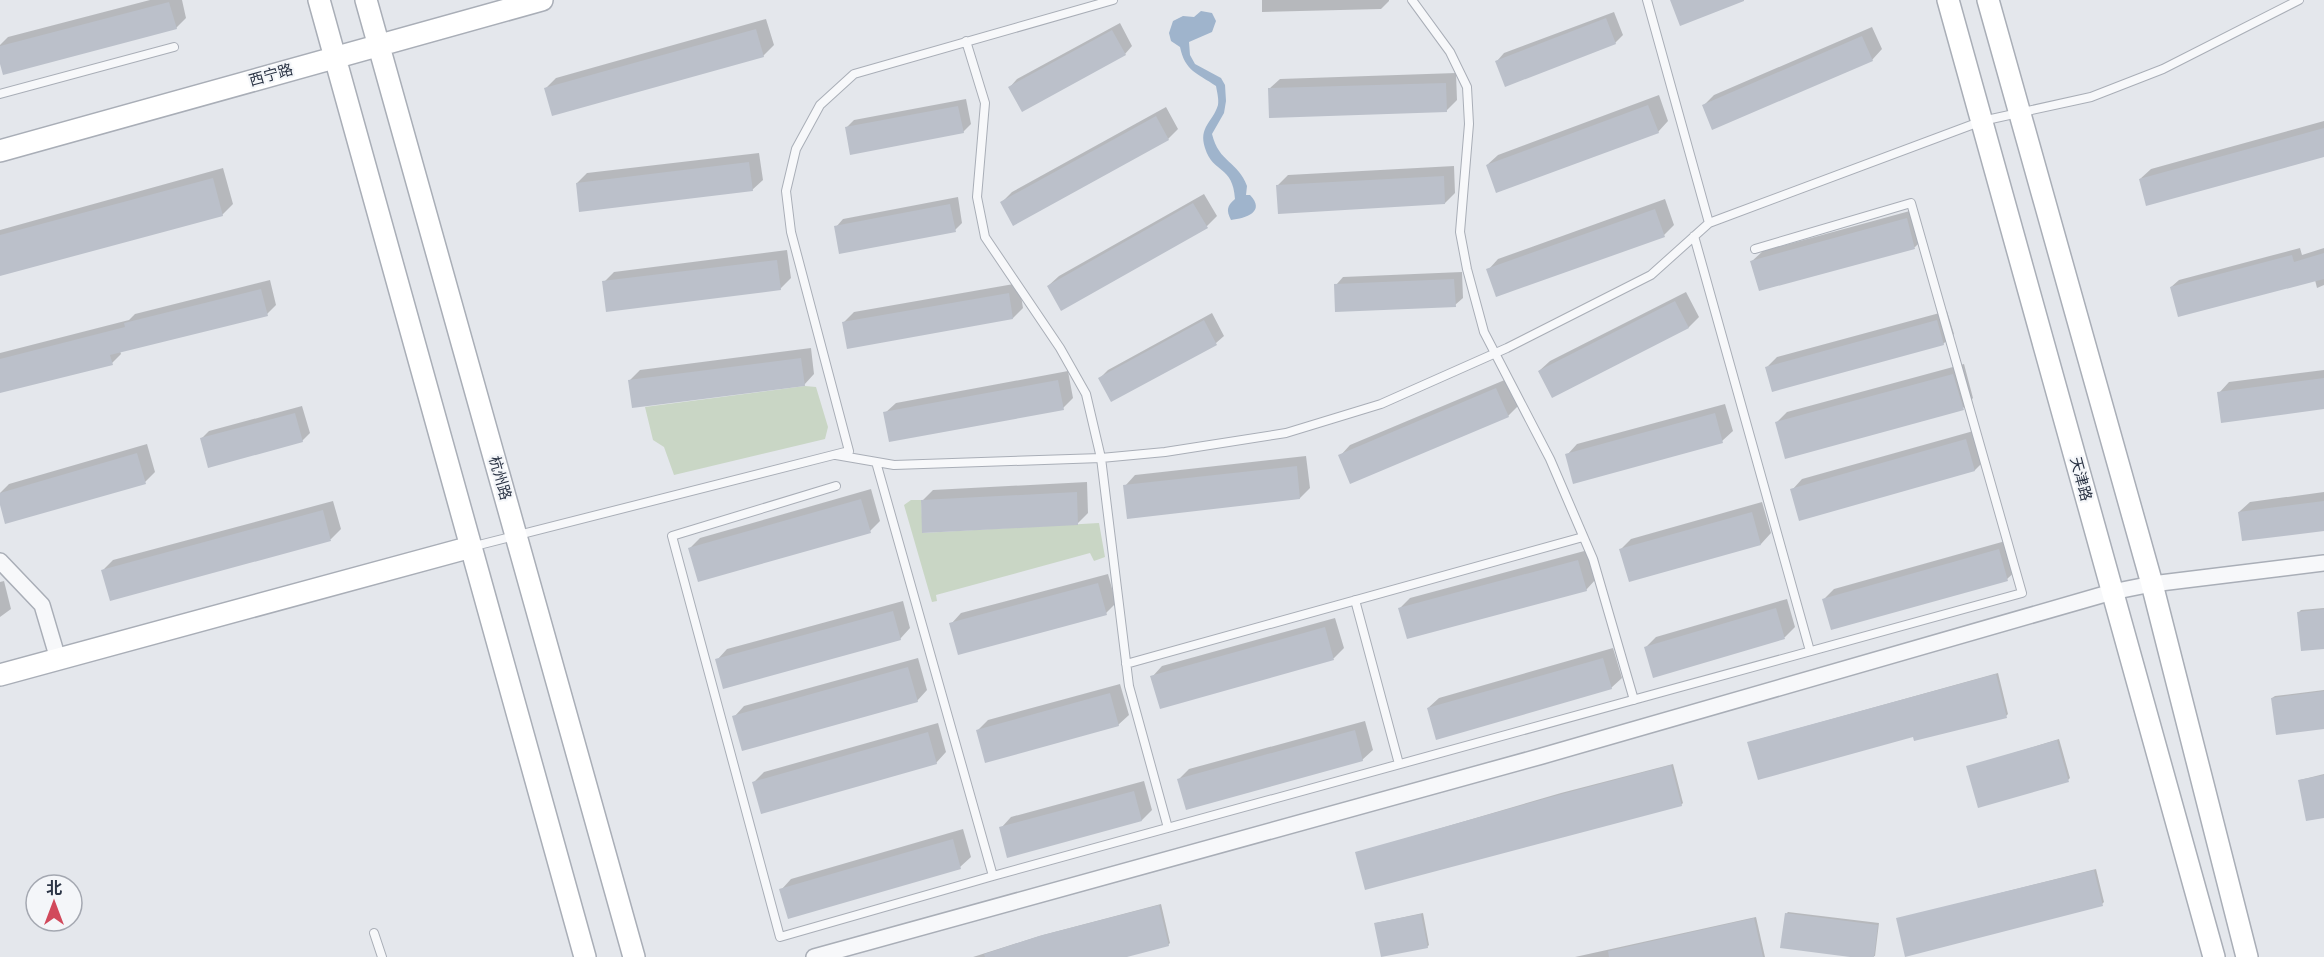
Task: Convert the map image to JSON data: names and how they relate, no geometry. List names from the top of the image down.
{
  "streets": {
    "street": ["西宁路", "杭州路", "天津路"]
  },
  "crossings": [
    ["西宁路", "杭州路"]
  ],
  "north": "top"
}
